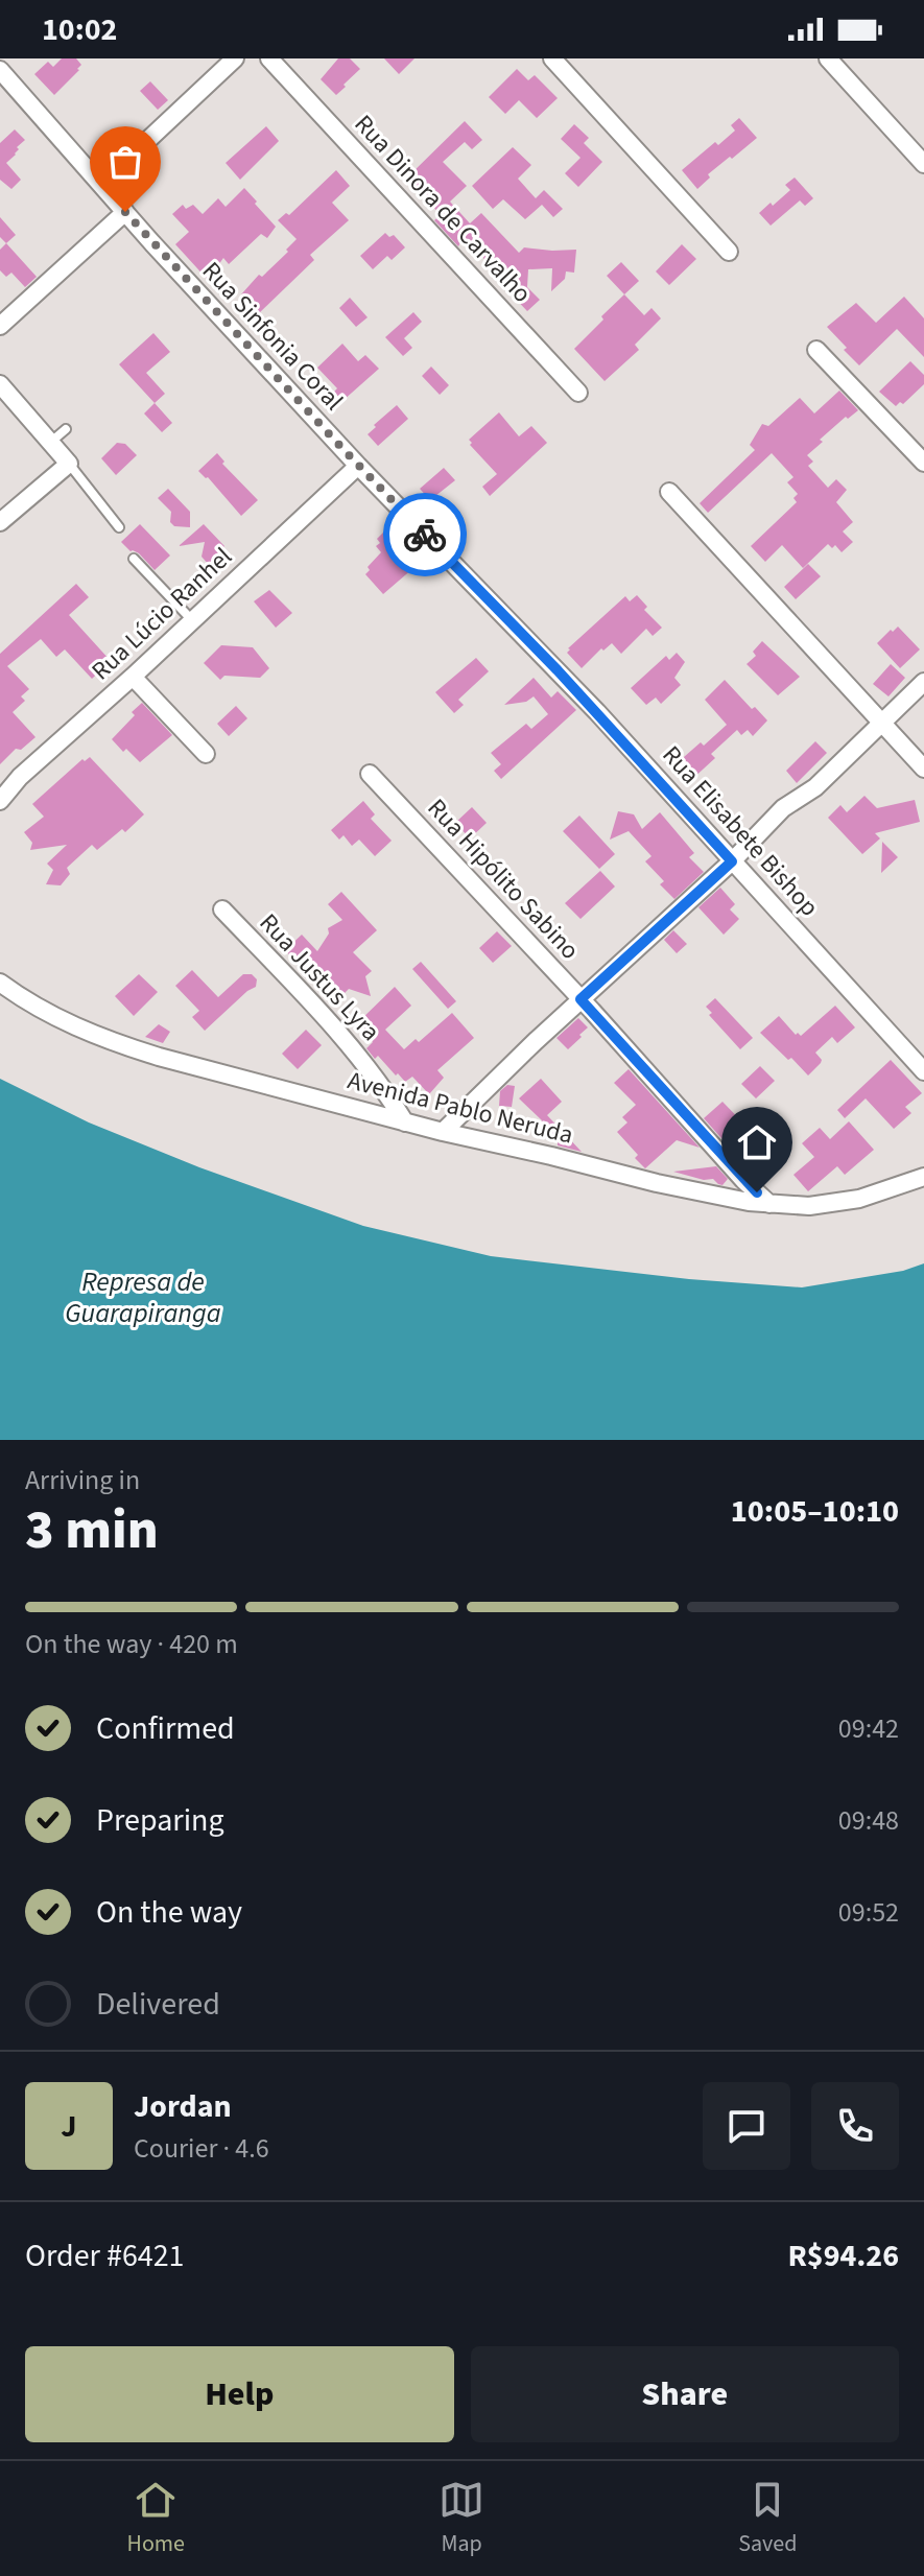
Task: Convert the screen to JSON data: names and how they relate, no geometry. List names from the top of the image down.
{
  "streets": {
    "street": [
      "Rua Dinora de Carvalho",
      "Rua Sinfonia Coral",
      "Rua Lúcio Ranhel",
      "Rua Elisabete Bishop",
      "Rua Hipólito Sabino",
      "Rua Justus Lyra",
      "Avenida Pablo Neruda"
    ]
  },
  "crossings": [
    ["Rua Sinfonia Coral", "Rua Lúcio Ranhel"],
    ["Rua Sinfonia Coral", "Rua Elisabete Bishop"],
    ["Rua Hipólito Sabino", "Avenida Pablo Neruda"],
    ["Rua Justus Lyra", "Avenida Pablo Neruda"]
  ],
  "water": ["Represa de Guarapiranga"],
  "page": {
    "status": "10:02",
    "heading": ["3 min", "Arriving in", "10:05–10:10"],
    "panel": [
      "Jordan",
      "Courier · 4.6",
      "Order #6421",
      "R$94.26"
    ],
    "bar": "On the way · 420 m",
    "list": [
      ["Confirmed", "09:42"],
      ["Preparing", "09:48"],
      ["On the way", "09:52"],
      "Delivered"
    ],
    "round": "J",
    "buttons": ["Help", "Share"],
    "tabs": ["Home", "Map", "Saved"]
  }
}
